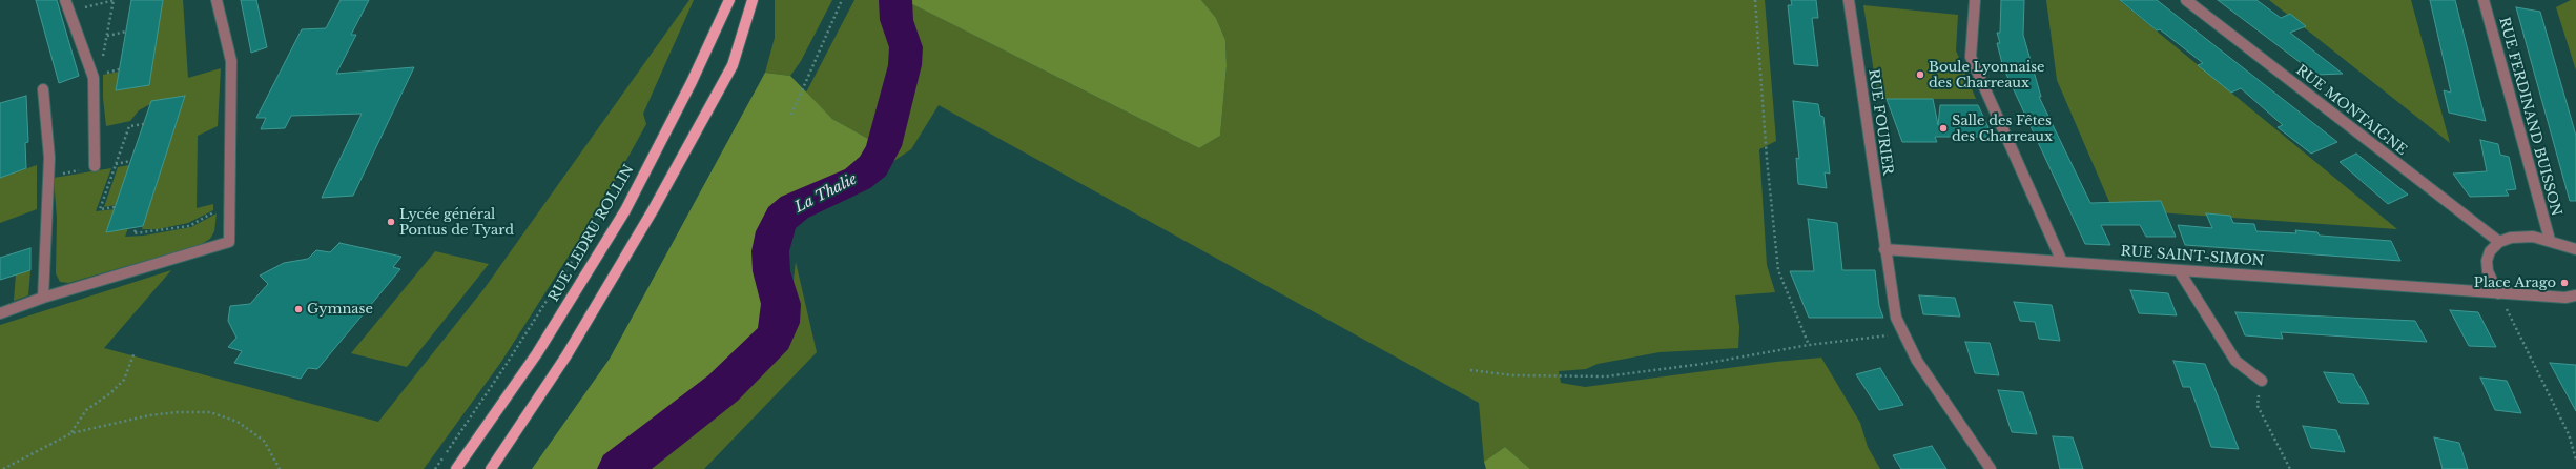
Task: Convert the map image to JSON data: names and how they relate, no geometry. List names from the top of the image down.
{
  "streets": {
    "main road": ["RUE LEDRU ROLLIN"],
    "street": [
      "RUE MONTAIGNE",
      "RUE FERDINAND BUISSON",
      "RUE FOURIER",
      "RUE SAINT-SIMON"
    ]
  },
  "crossings": [
    ["RUE FOURIER", "RUE SAINT-SIMON"]
  ],
  "water": ["La Thalie"],
  "places": [
    "Boule Lyonnaise des Charreaux",
    "Salle des Fêtes des Charreaux",
    "Lycée général Pontus de Tyard",
    "Place Arago",
    "Gymnase"
  ]
}
